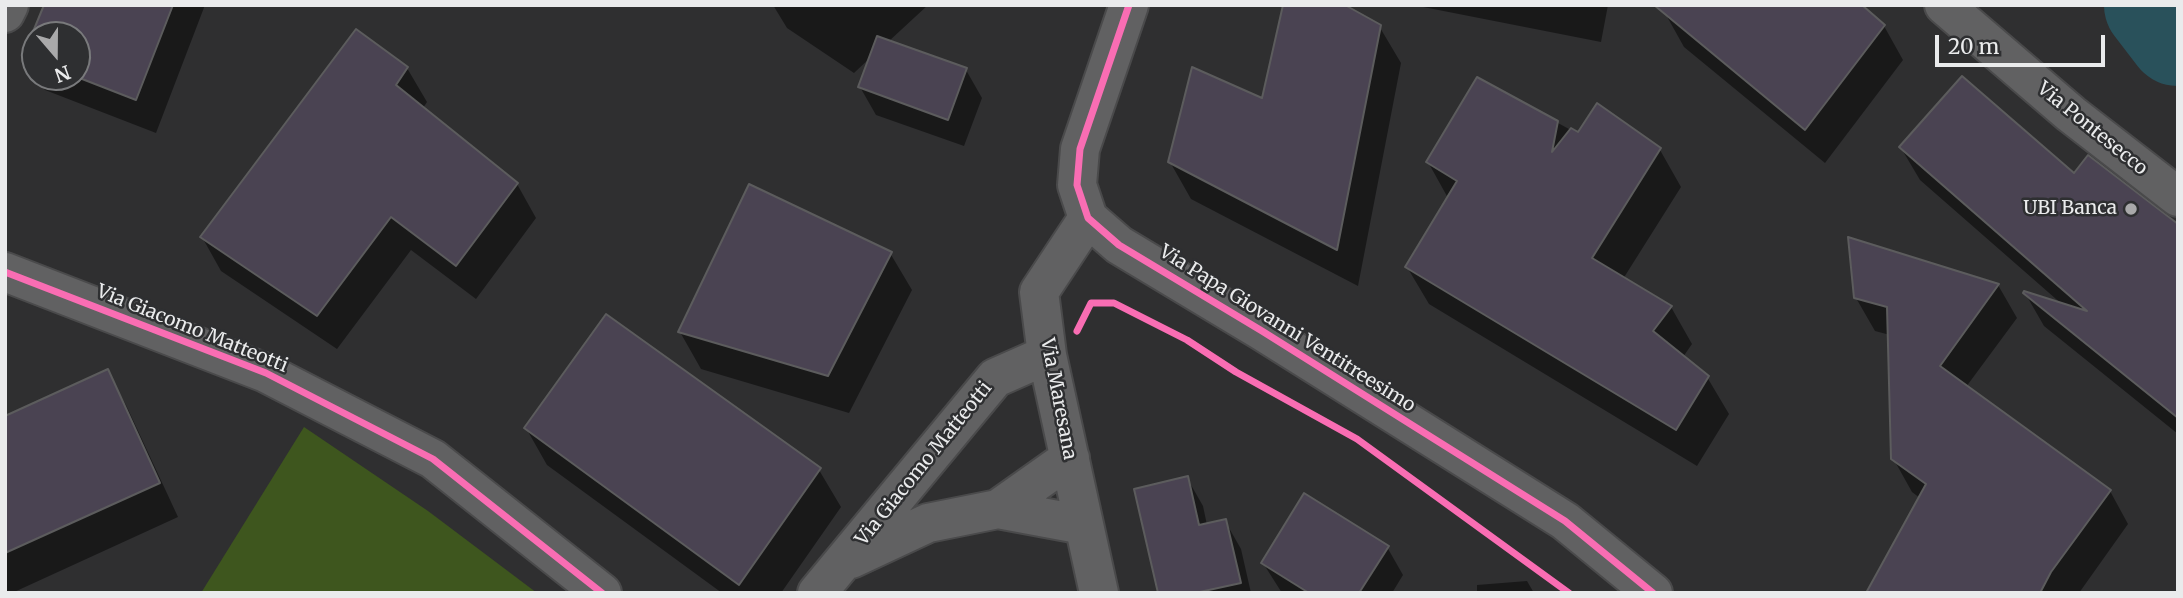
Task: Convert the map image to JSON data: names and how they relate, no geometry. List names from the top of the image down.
{
  "streets": {
    "street": [
      "Via Pontesecco",
      "Via Giacomo Matteotti",
      "Via Papa Giovanni Ventitreesimo",
      "Via Maresana"
    ]
  },
  "crossings": [
    ["Via Giacomo Matteotti", "Via Maresana"],
    ["Via Papa Giovanni Ventitreesimo", "Via Maresana"]
  ],
  "places": ["UBI Banca"],
  "scale_bar": "20 m",
  "north": "bottom"
}
